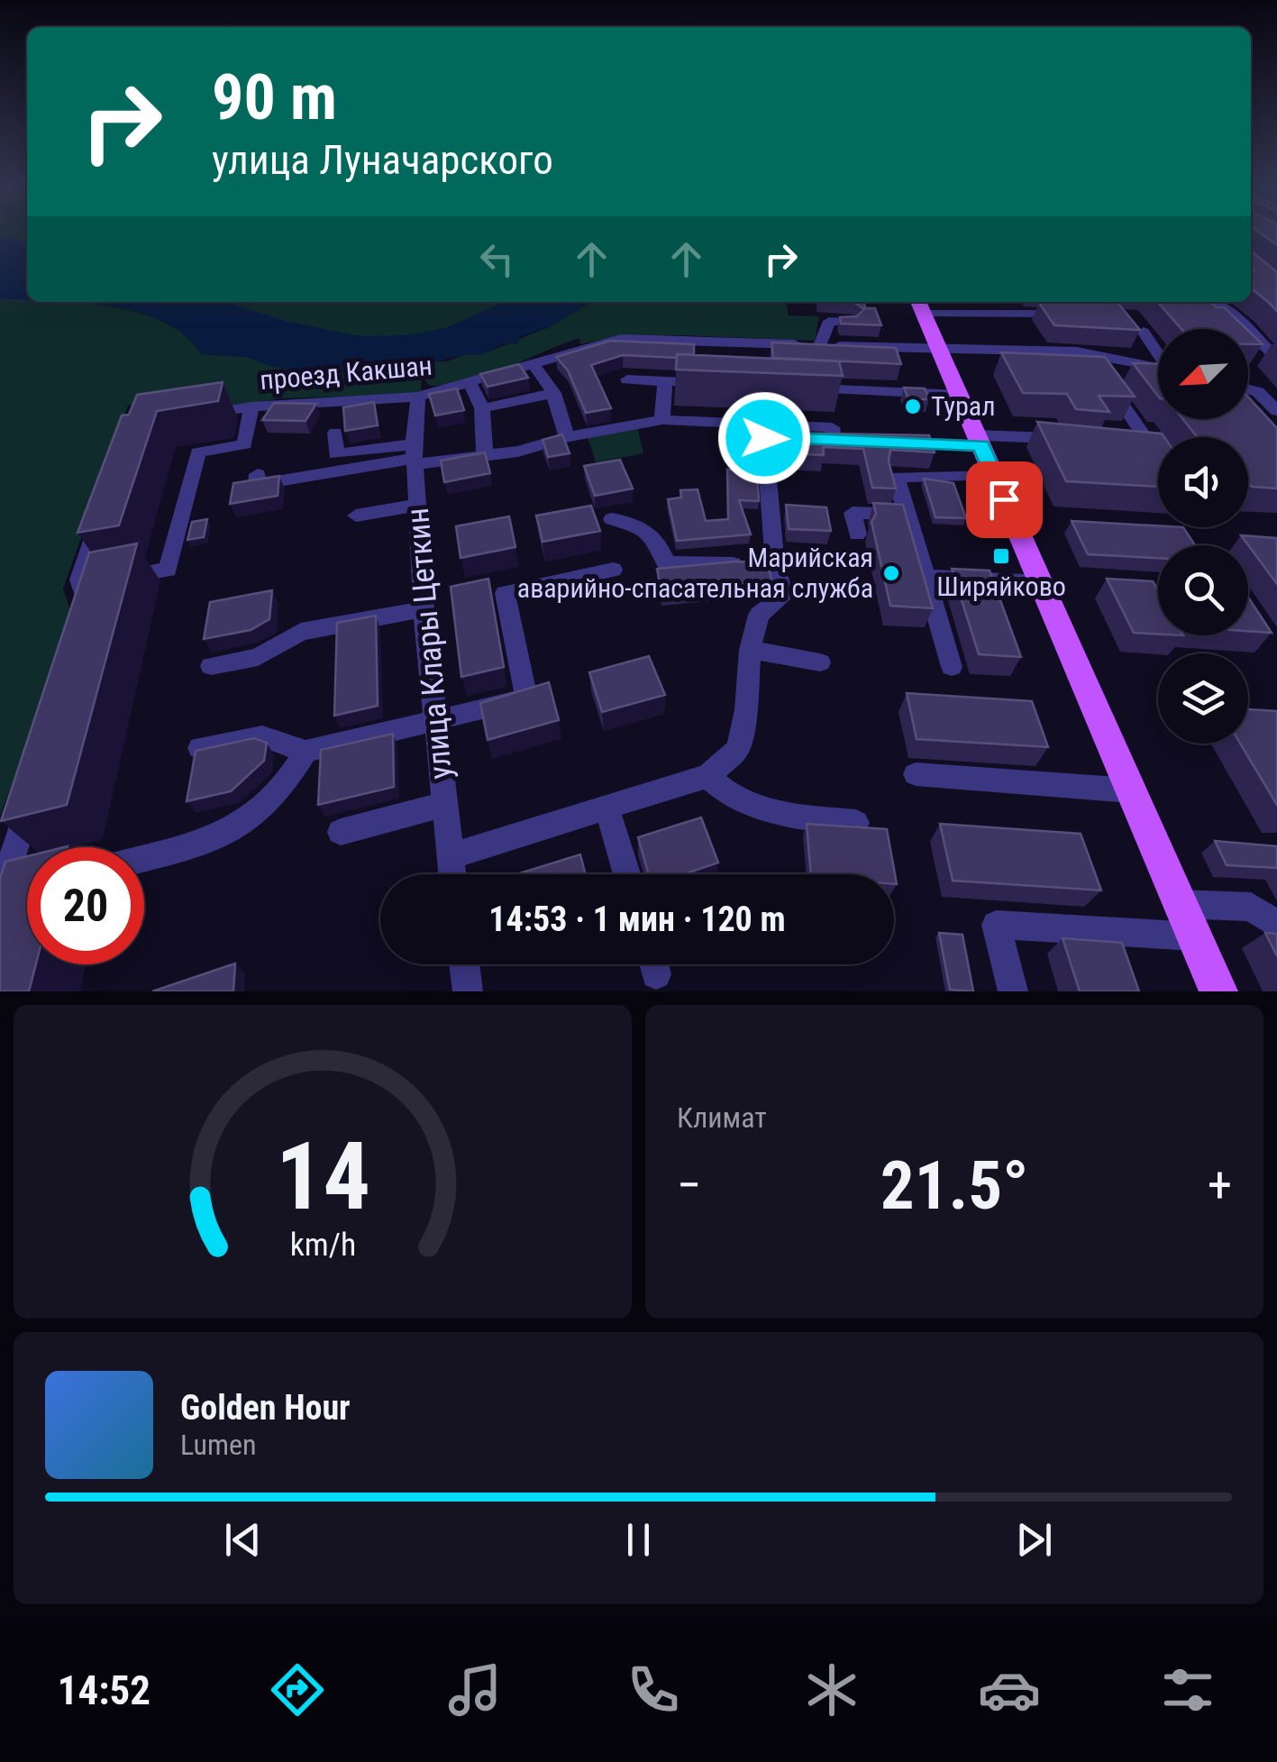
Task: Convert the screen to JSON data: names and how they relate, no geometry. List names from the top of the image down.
{
  "streets": {
    "street": ["проезд Какшан", "улица Клары Цеткин"]
  },
  "crossings": [
    ["проезд Какшан", "улица Клары Цеткин"]
  ],
  "places": {
    "other": ["Турал", "Марийская аварийно-спасательная служба"],
    "transit": ["Ширяйково"]
  },
  "north": "bottom left",
  "page": {
    "turn": ["90 m", "улица Луначарского"],
    "limit": "20",
    "trip": "14:53 · 1 мин · 120 m",
    "tile": "Климат",
    "heat": ["−", "21.5°", "+"],
    "song": ["Golden Hour", "Lumen"],
    "tabs": "14:52",
    "gauge": ["14", "km/h"]
  }
}
